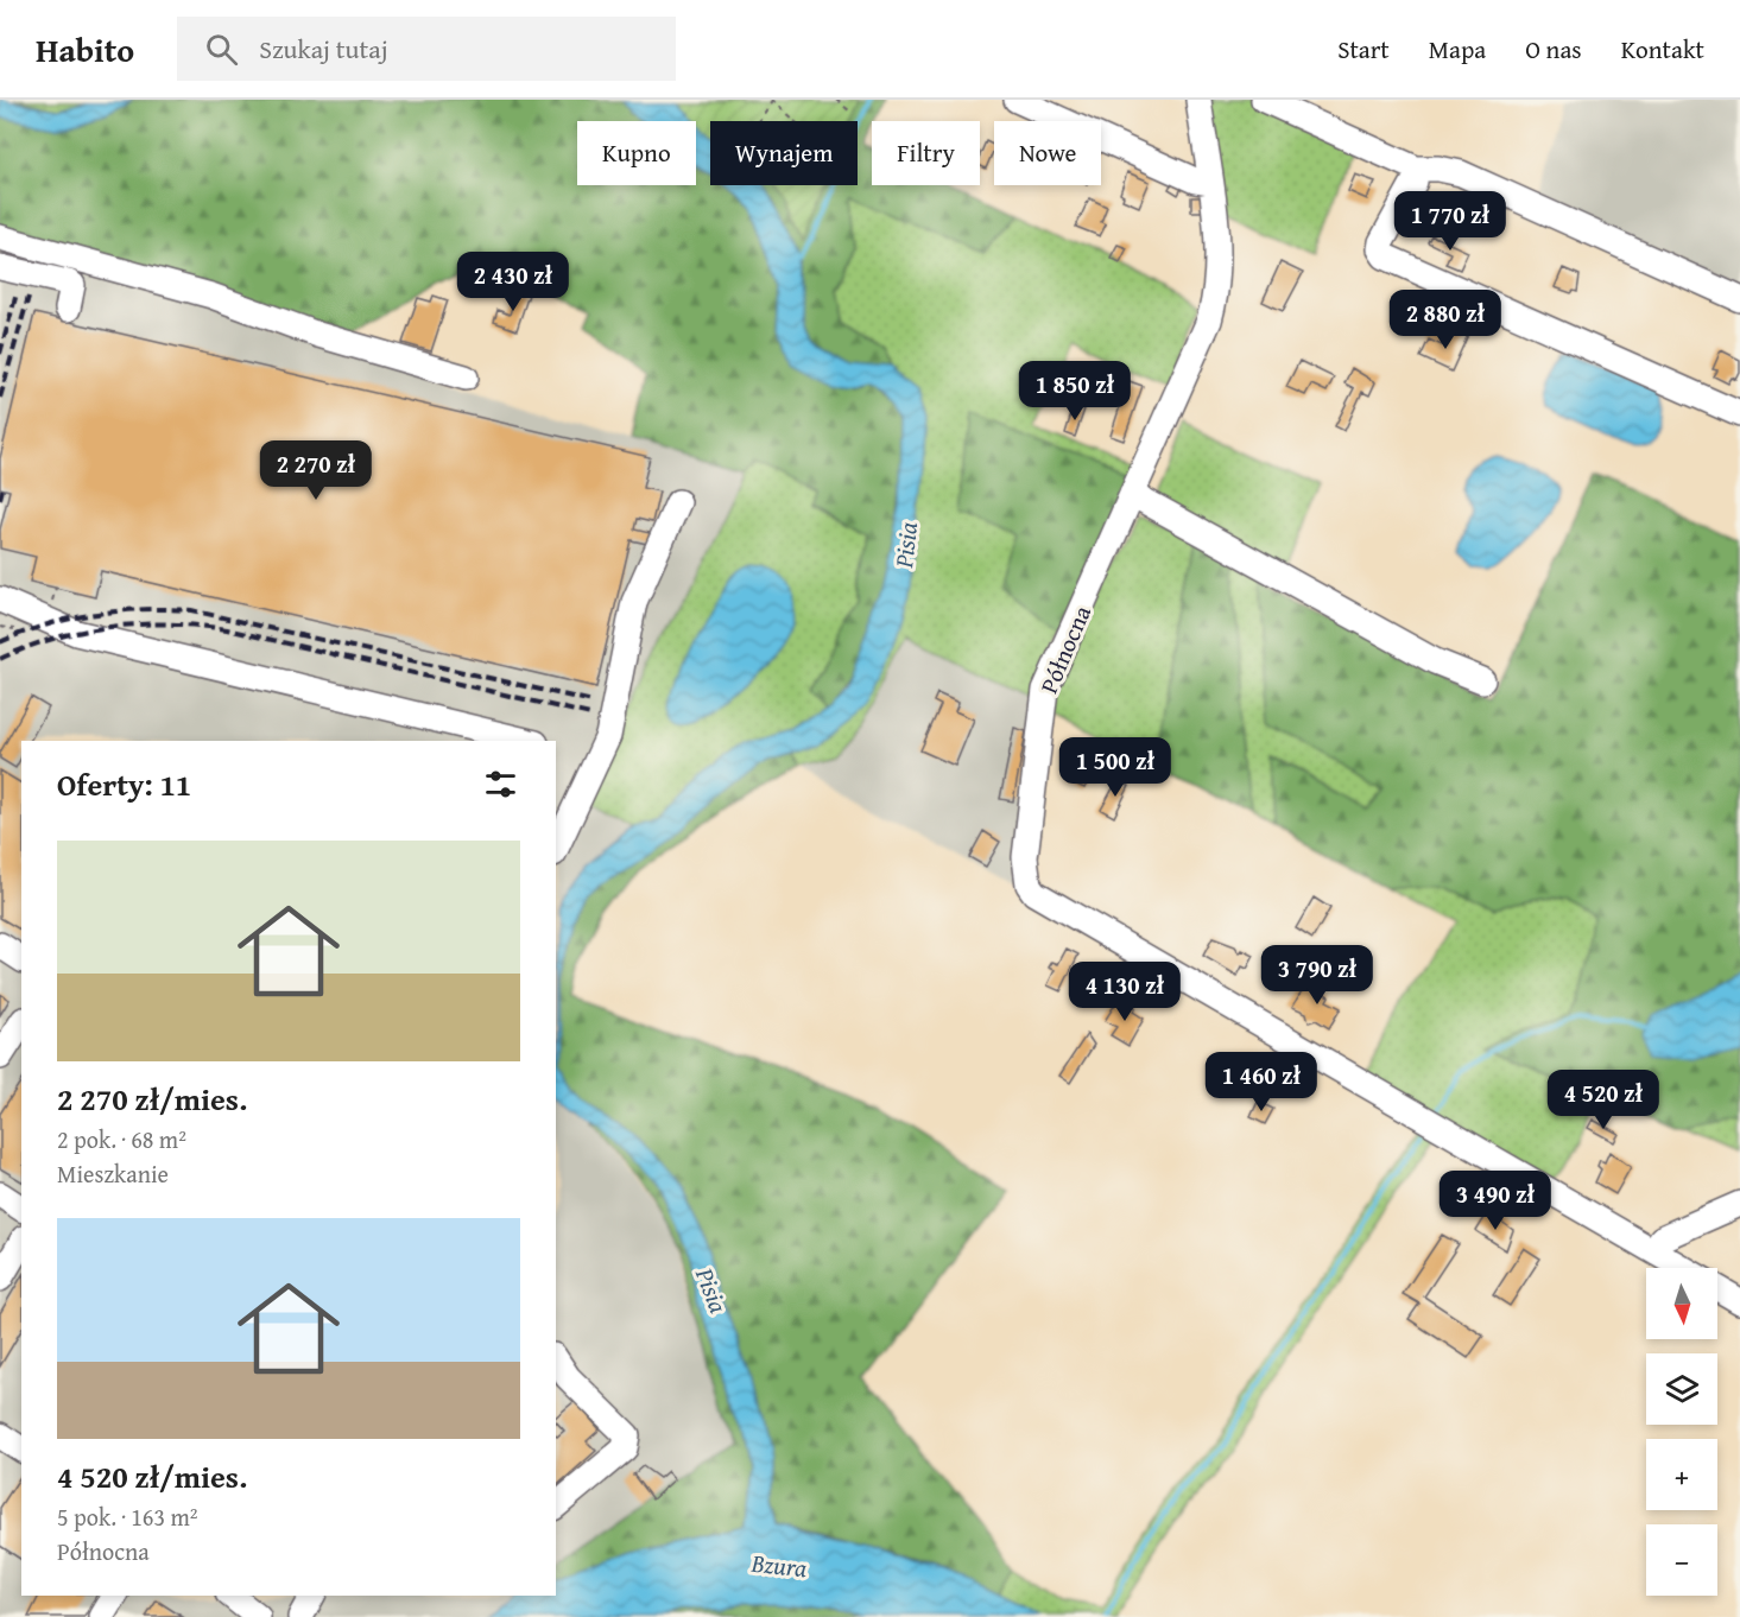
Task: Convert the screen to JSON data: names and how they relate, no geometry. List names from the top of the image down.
{
  "streets": {
    "street": ["Północna"]
  },
  "water": ["Pisia", "Bzura"],
  "north": "bottom",
  "page": {
    "header": "Habito",
    "search": "Szukaj tutaj",
    "nav": [
      "Start",
      "Mapa",
      "O nas",
      "Kontakt"
    ],
    "chip": [
      "Kupno",
      "Wynajem",
      "Filtry",
      "Nowe"
    ],
    "price": [
      "1 770 zł",
      "2 430 zł",
      "2 880 zł",
      "1 850 zł",
      "2 270 zł",
      "1 500 zł",
      "3 790 zł",
      "4 130 zł",
      "1 460 zł",
      "4 520 zł",
      "3 490 zł"
    ],
    "heading": "Oferty: 11",
    "list": [
      {
        "name": "2 270 zł/mies.",
        "note": "2 pok. · 68 m² · Mieszkanie"
      },
      {
        "name": "4 520 zł/mies.",
        "note": "5 pok. · 163 m² · Północna"
      }
    ],
    "map_buttons": ["+", "−"]
  }
}
